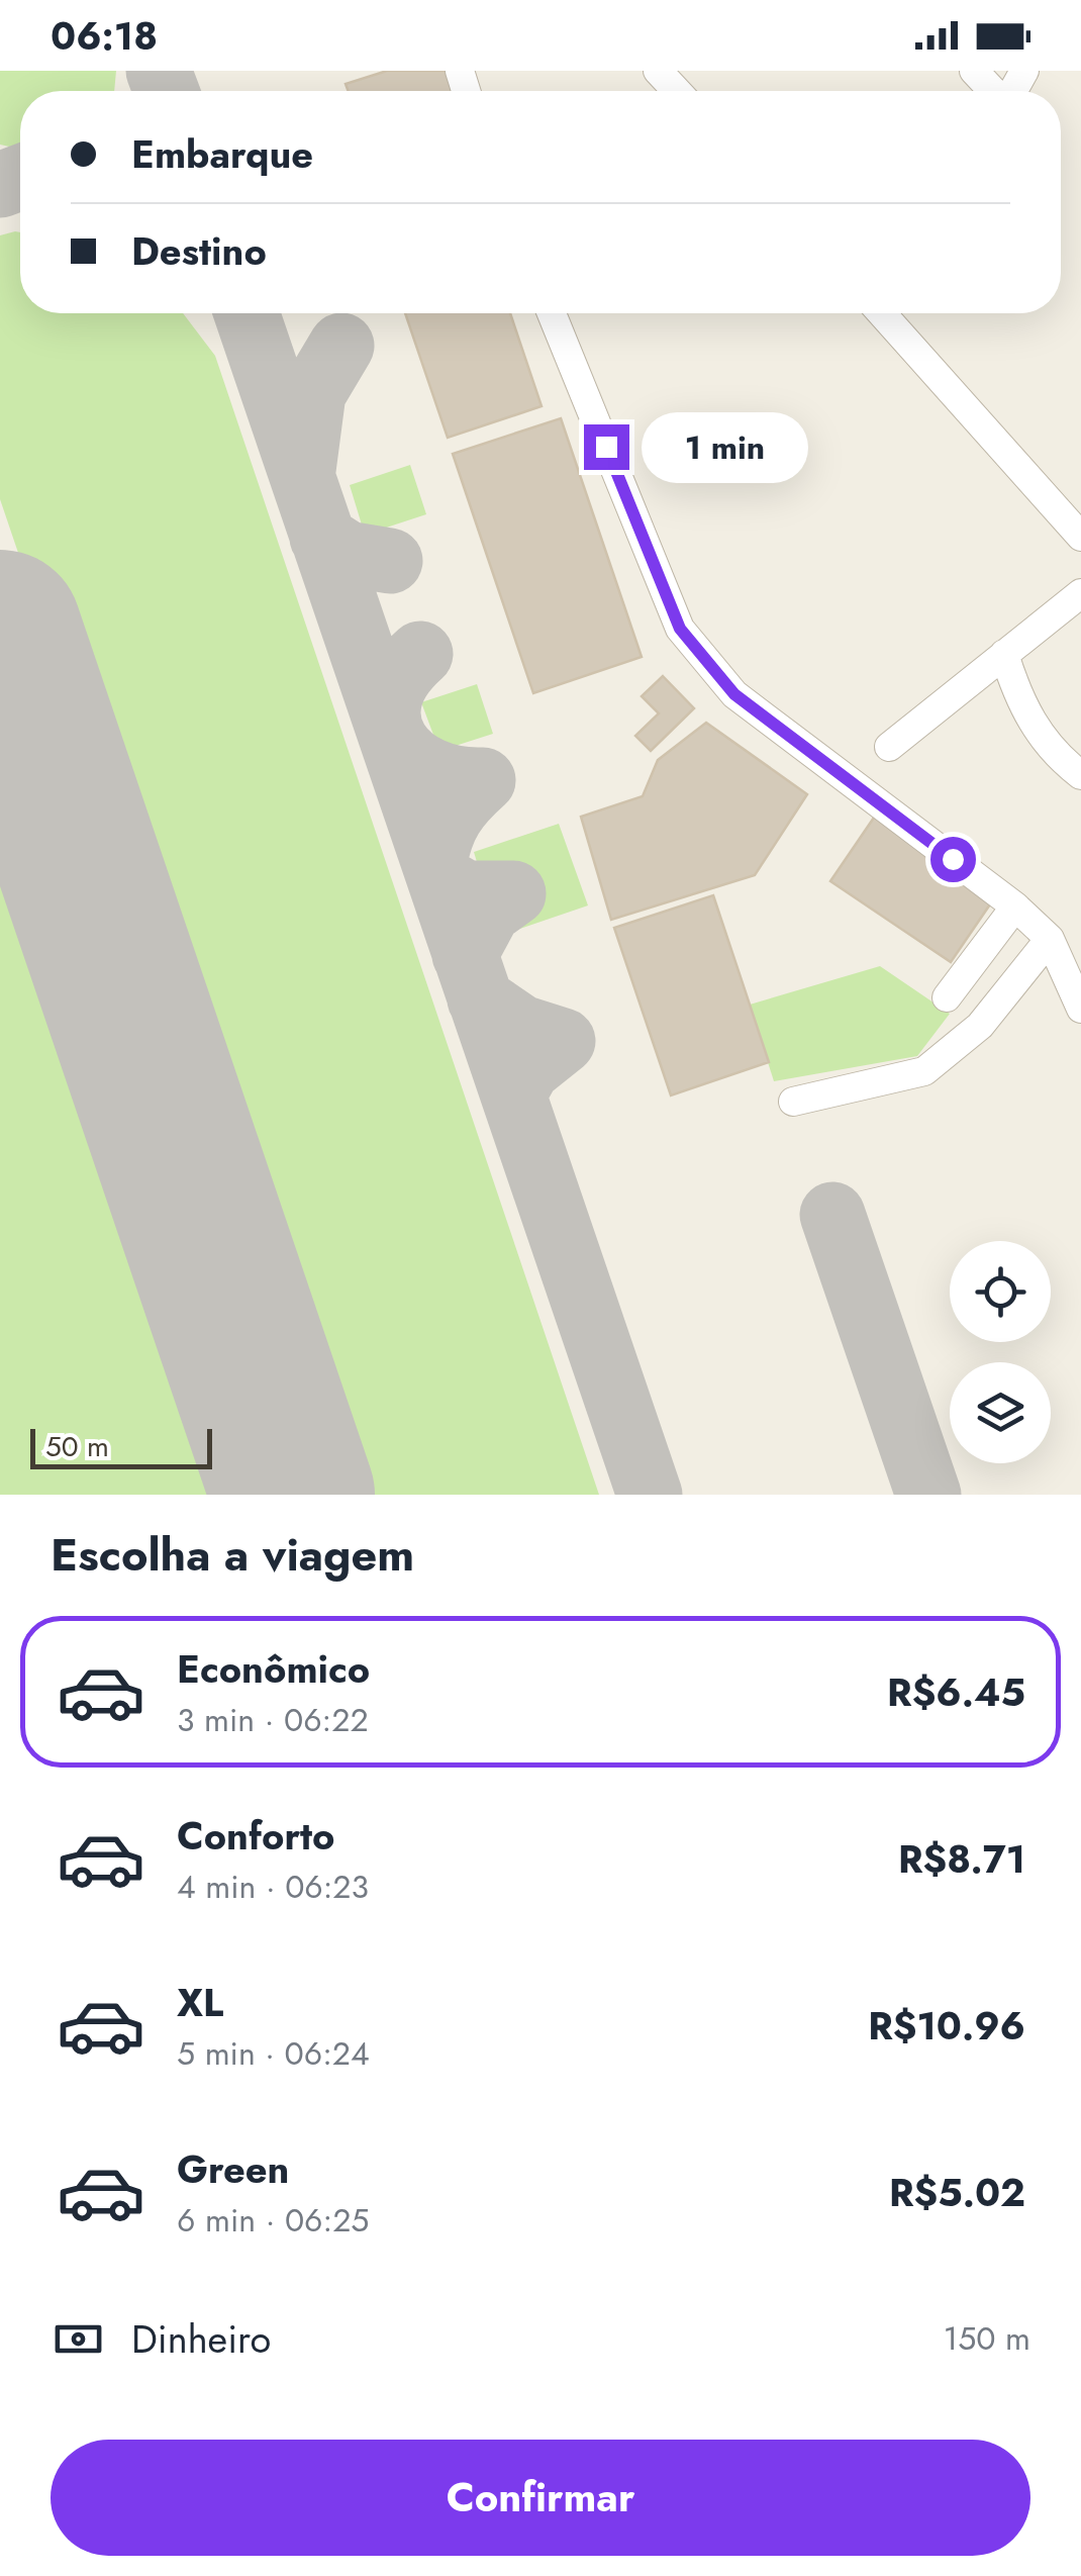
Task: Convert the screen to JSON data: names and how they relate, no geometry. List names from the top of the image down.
{
  "scale_bar": "50 m",
  "page": {
    "status": "06:18",
    "banner": ["Embarque", "Destino"],
    "bubble": "1 min",
    "scale": "50 m",
    "heading": "Escolha a viagem",
    "list": [
      {
        "name": "Econômico",
        "note": "3 min · 06:22",
        "value": "R$6.45"
      },
      {
        "name": "Conforto",
        "note": "4 min · 06:23",
        "value": "R$8.71"
      },
      {
        "name": "XL",
        "note": "5 min · 06:24",
        "value": "R$10.96"
      },
      {
        "name": "Green",
        "note": "6 min · 06:25",
        "value": "R$5.02"
      }
    ],
    "pay": ["Dinheiro", "150 m"],
    "buttons": "Confirmar"
  }
}
